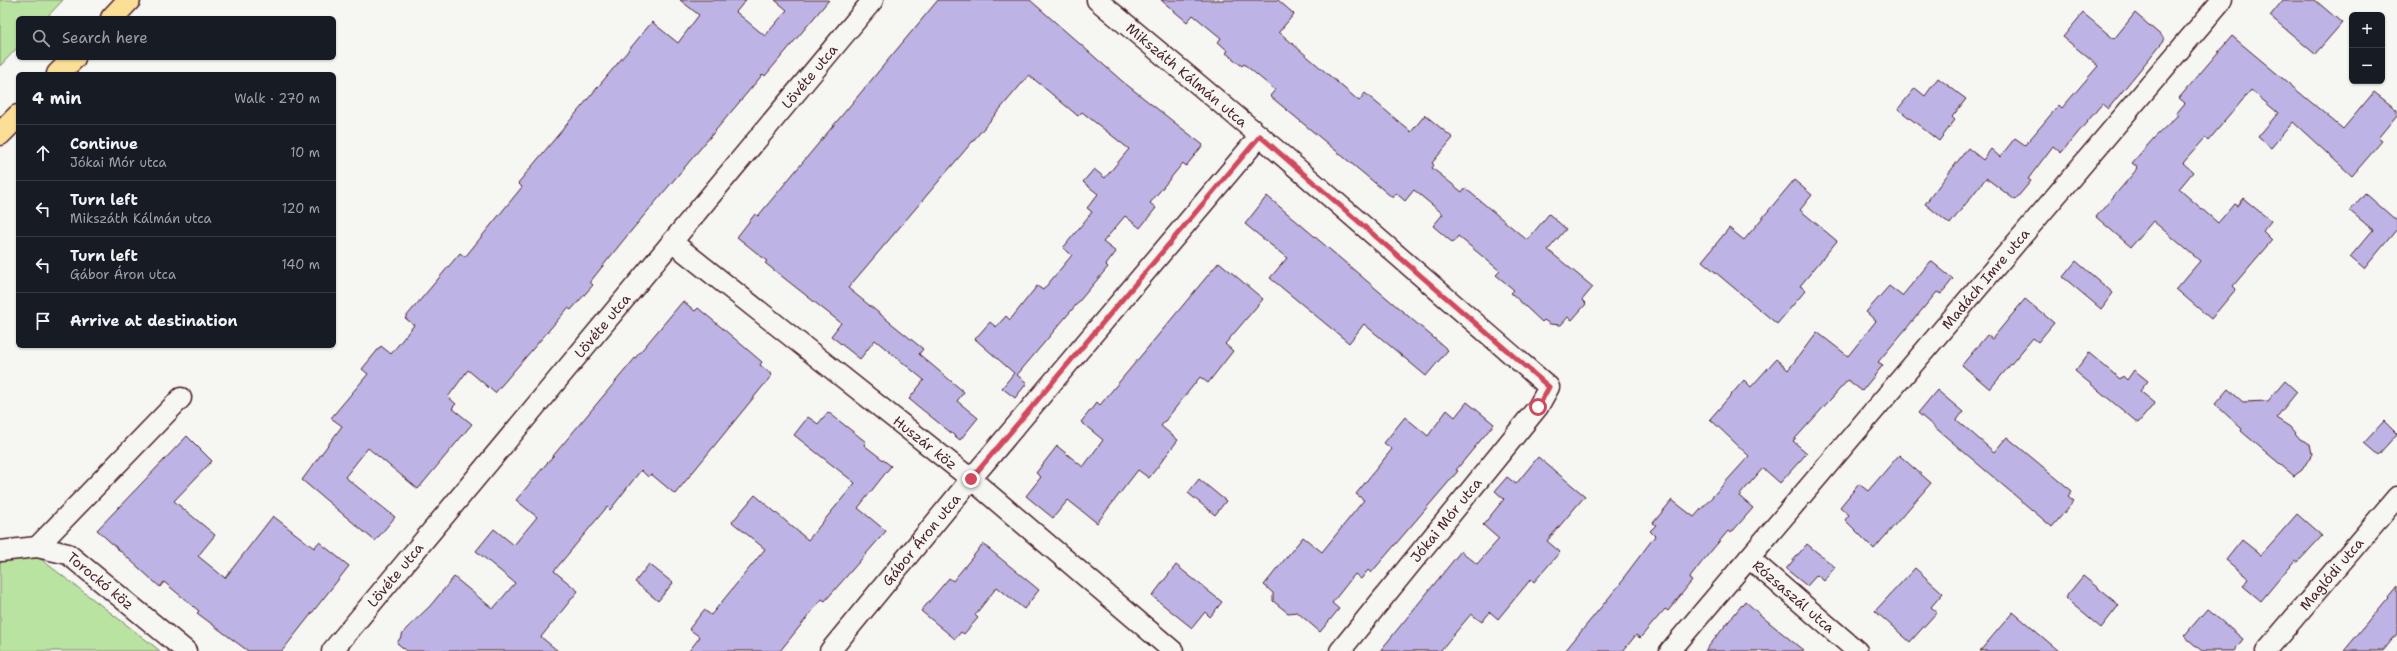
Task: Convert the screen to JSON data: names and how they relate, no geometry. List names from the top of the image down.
{
  "streets": {
    "street": [
      "Mikszáth Kálmán utca",
      "Lövéte utca",
      "Madách Imre utca",
      "Huszár köz",
      "Jókai Mór utca",
      "Gábor Áron utca",
      "Maglódi utca",
      "Torockó köz",
      "Rózsaszál utca"
    ]
  },
  "crossings": [
    ["Mikszáth Kálmán utca", "Jókai Mór utca"],
    ["Mikszáth Kálmán utca", "Gábor Áron utca"],
    ["Lövéte utca", "Huszár köz"],
    ["Madách Imre utca", "Rózsaszál utca"],
    ["Huszár köz", "Gábor Áron utca"]
  ],
  "page": {
    "map_buttons": ["+", "−"],
    "search": "Search here",
    "heading": ["4 min", "Walk · 270 m"],
    "list": [
      ["Continue", "Jókai Mór utca", "10 m"],
      ["Turn left", "Mikszáth Kálmán utca", "120 m"],
      ["Turn left", "Gábor Áron utca", "140 m"],
      "Arrive at destination"
    ]
  }
}
